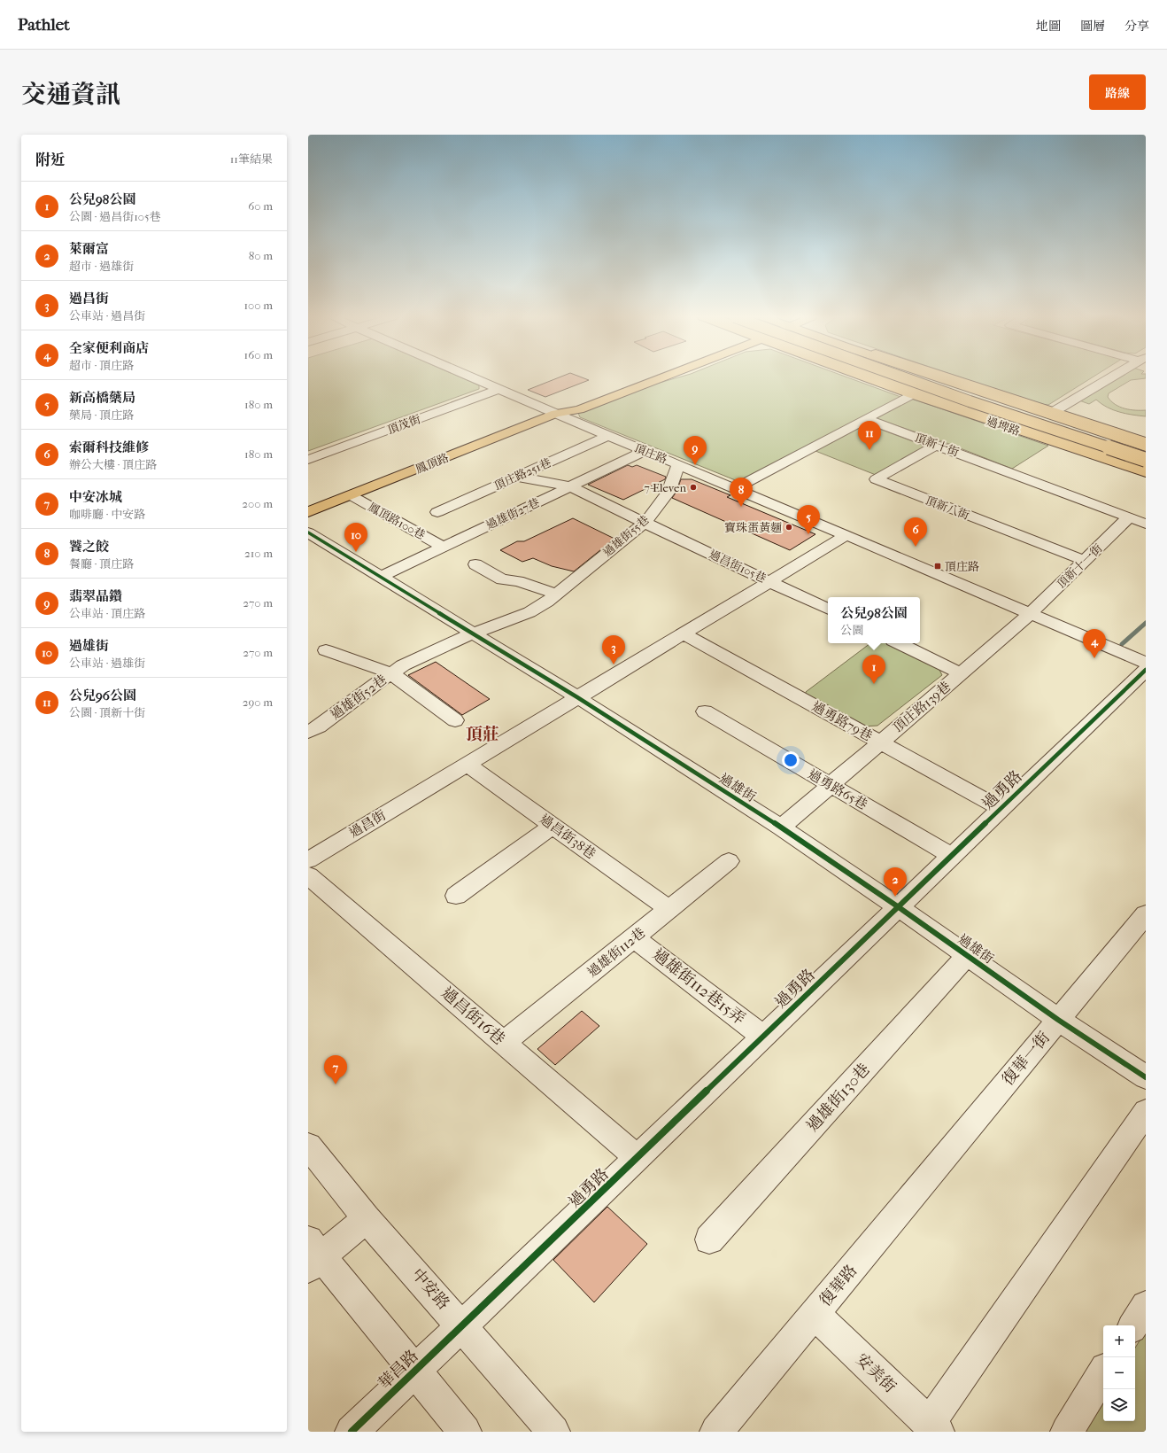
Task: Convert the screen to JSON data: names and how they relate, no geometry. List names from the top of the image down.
{
  "streets": {
    "main road": ["過埤路", "鳳頂路"],
    "street": [
      "頂茂街",
      "頂新十街",
      "頂庄路",
      "頂庄路251巷",
      "頂新八街",
      "過雄街27巷",
      "鳳頂路100巷",
      "過雄街55巷",
      "過昌街105巷",
      "頂新十一街",
      "過雄街52巷",
      "頂庄路139巷",
      "過勇路79巷",
      "過雄街",
      "過勇路65巷",
      "過勇路",
      "過昌街",
      "過昌街38巷",
      "過雄街112巷",
      "過雄街112巷15弄",
      "過昌街16巷",
      "復華一街",
      "過雄街130巷",
      "復華路",
      "中安路",
      "華昌路",
      "安美街"
    ]
  },
  "crossings": [
    ["頂茂街", "頂庄路"],
    ["頂新十街", "頂新八街"],
    ["頂新十街", "頂新十一街"],
    ["頂庄路", "鳳頂路"],
    ["頂庄路", "頂庄路251巷"],
    ["頂庄路", "過雄街27巷"],
    ["頂庄路", "過雄街55巷"],
    ["頂庄路", "頂新十一街"],
    ["頂庄路", "頂庄路139巷"],
    ["頂庄路", "過昌街"],
    ["鳳頂路", "鳳頂路100巷"],
    ["頂庄路251巷", "過昌街105巷"],
    ["頂新八街", "頂新十一街"],
    ["過雄街27巷", "鳳頂路100巷"],
    ["過雄街27巷", "過昌街105巷"],
    ["過雄街27巷", "過雄街"],
    ["過雄街55巷", "過昌街105巷"],
    ["過雄街55巷", "過雄街52巷"],
    ["過雄街55巷", "過雄街"],
    ["過昌街105巷", "過昌街"],
    ["頂新十一街", "頂庄路139巷"],
    ["過雄街52巷", "過雄街"],
    ["頂庄路139巷", "過勇路79巷"],
    ["頂庄路139巷", "過雄街"],
    ["頂庄路139巷", "過勇路65巷"],
    ["過勇路79巷", "過勇路"],
    ["過勇路79巷", "過昌街"],
    ["過雄街", "過勇路"],
    ["過雄街", "過昌街"],
    ["過雄街", "復華一街"],
    ["過雄街", "過雄街130巷"],
    ["過勇路65巷", "過勇路"],
    ["過勇路", "過雄街112巷15弄"],
    ["過勇路", "過昌街16巷"],
    ["過勇路", "中安路"],
    ["過勇路", "華昌路"],
    ["過昌街", "過昌街38巷"],
    ["過昌街38巷", "過雄街112巷"],
    ["過雄街112巷", "過雄街112巷15弄"],
    ["過雄街112巷", "過昌街16巷"],
    ["復華一街", "復華路"],
    ["復華路", "安美街"],
    ["中安路", "華昌路"]
  ],
  "districts": ["頂莊"],
  "places": {
    "other": ["7-Eleven", "寶珠蛋黃麵"],
    "transit": ["頂庄路"]
  },
  "page": {
    "header": "Pathlet",
    "nav": ["地圖", "圖層", "分享"],
    "title": "交通資訊",
    "buttons": "路線",
    "heading": ["附近", "11筆結果"],
    "list": [
      {
        "mark": "1",
        "name": "公兒98公園",
        "note": "公園 · 過昌街105巷",
        "value": "60 m"
      },
      {
        "mark": "2",
        "name": "萊爾富",
        "note": "超市 · 過雄街",
        "value": "80 m"
      },
      {
        "mark": "3",
        "name": "過昌街",
        "note": "公車站 · 過昌街",
        "value": "100 m"
      },
      {
        "mark": "4",
        "name": "全家便利商店",
        "note": "超市 · 頂庄路",
        "value": "160 m"
      },
      {
        "mark": "5",
        "name": "新高橋藥局",
        "note": "藥局 · 頂庄路",
        "value": "180 m"
      },
      {
        "mark": "6",
        "name": "索爾科技維修",
        "note": "辦公大樓 · 頂庄路",
        "value": "180 m"
      },
      {
        "mark": "7",
        "name": "中安冰城",
        "note": "咖啡廳 · 中安路",
        "value": "200 m"
      },
      {
        "mark": "8",
        "name": "饕之餃",
        "note": "餐廳 · 頂庄路",
        "value": "210 m"
      },
      {
        "mark": "9",
        "name": "翡翠晶鑽",
        "note": "公車站 · 頂庄路",
        "value": "270 m"
      },
      {
        "mark": "10",
        "name": "過雄街",
        "note": "公車站 · 過雄街",
        "value": "270 m"
      },
      {
        "mark": "11",
        "name": "公兒96公園",
        "note": "公園 · 頂新十街",
        "value": "290 m"
      }
    ],
    "pins": [
      "11",
      "9",
      "8",
      "5",
      "6",
      "10",
      "4",
      "3",
      "1",
      "2",
      "7"
    ],
    "popup": ["公兒98公園", "公園"],
    "map_buttons": ["+", "−"]
  }
}
